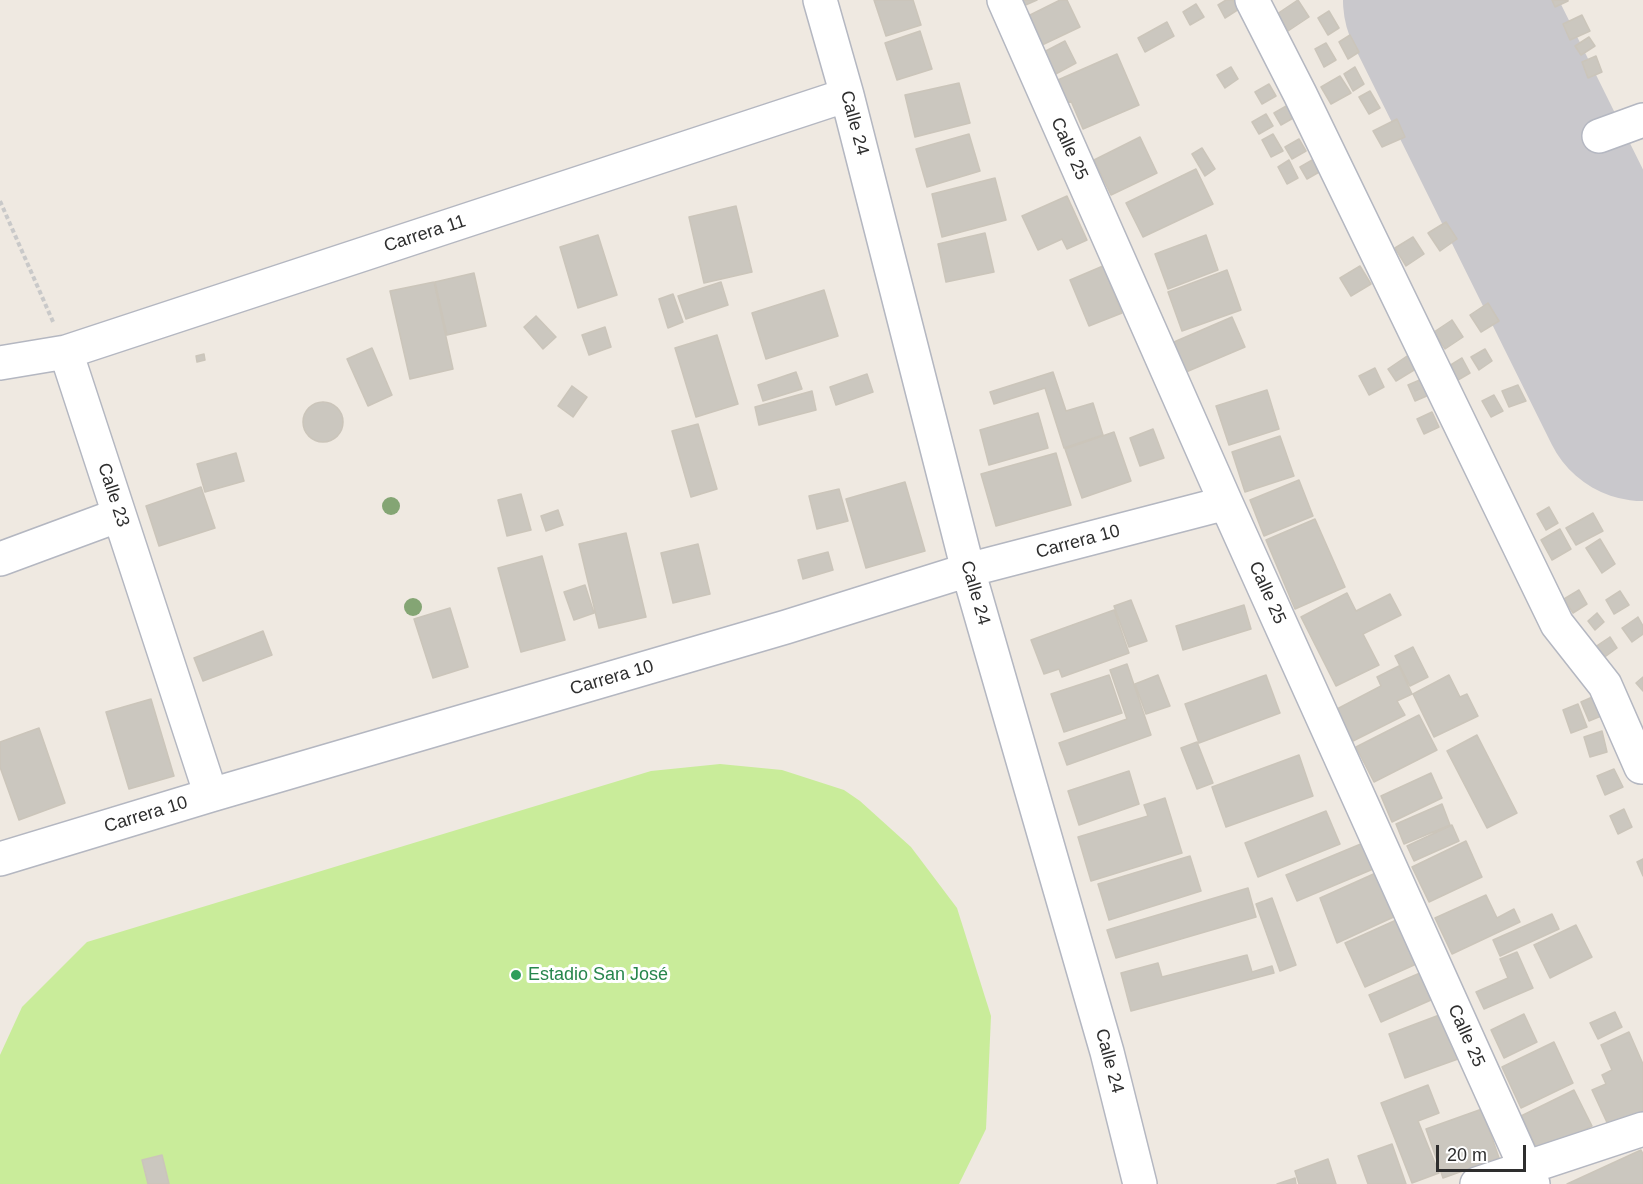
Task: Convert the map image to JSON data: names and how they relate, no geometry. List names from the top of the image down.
{
  "streets": {
    "street": [
      "Calle 24",
      "Calle 25",
      "Carrera 11",
      "Calle 23",
      "Carrera 10"
    ]
  },
  "crossings": [
    ["Calle 24", "Carrera 11"],
    ["Calle 24", "Carrera 10"],
    ["Calle 25", "Carrera 10"],
    ["Carrera 11", "Calle 23"],
    ["Calle 23", "Carrera 10"]
  ],
  "places": ["Estadio San José"],
  "scale_bar": "20 m"
}
